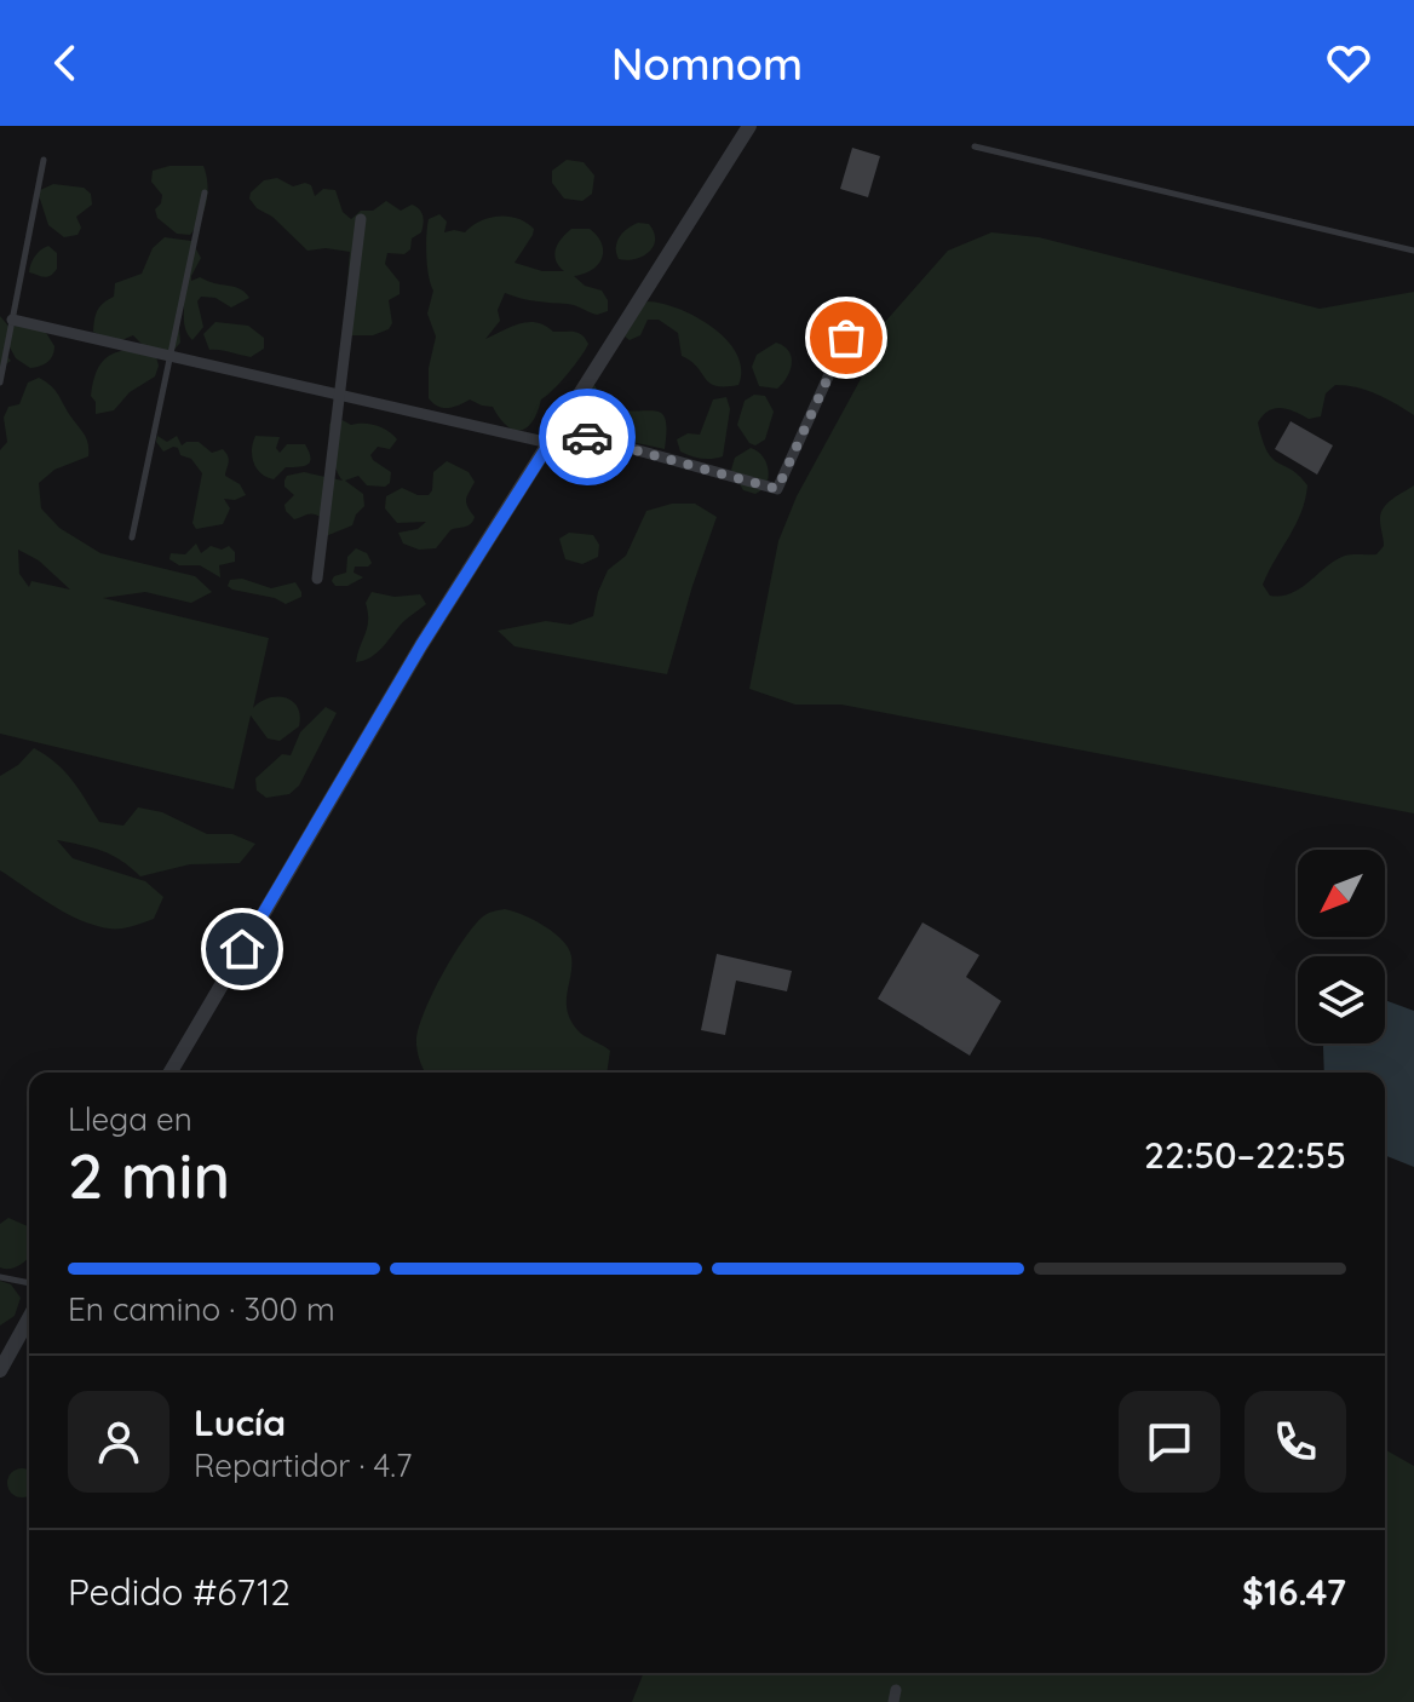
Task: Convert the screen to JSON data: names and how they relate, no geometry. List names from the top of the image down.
{
  "north": "bottom left",
  "page": {
    "header": "Nomnom",
    "heading": ["2 min", "Llega en", "22:50–22:55"],
    "panel": [
      "Lucía",
      "Repartidor · 4.7",
      "Pedido #6712",
      "$16.47"
    ],
    "bar": "En camino · 300 m"
  }
}
